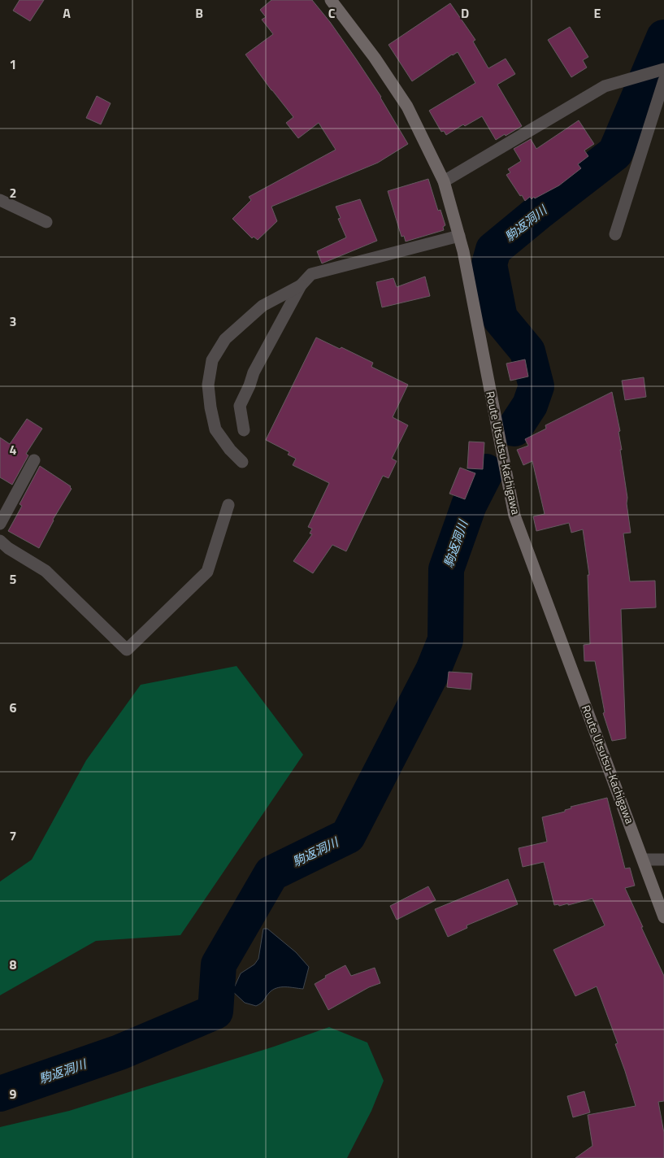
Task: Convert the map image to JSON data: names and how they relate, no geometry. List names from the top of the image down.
{
  "streets": {
    "main road": ["Route Utsutsu-Kachigawa"]
  },
  "water": ["駒返洞川"],
  "grid": {
    "columns": [
      "A",
      "B",
      "C",
      "D",
      "E"
    ],
    "rows": [
      "1",
      "2",
      "3",
      "4",
      "5",
      "6",
      "7",
      "8",
      "9"
    ]
  }
}
